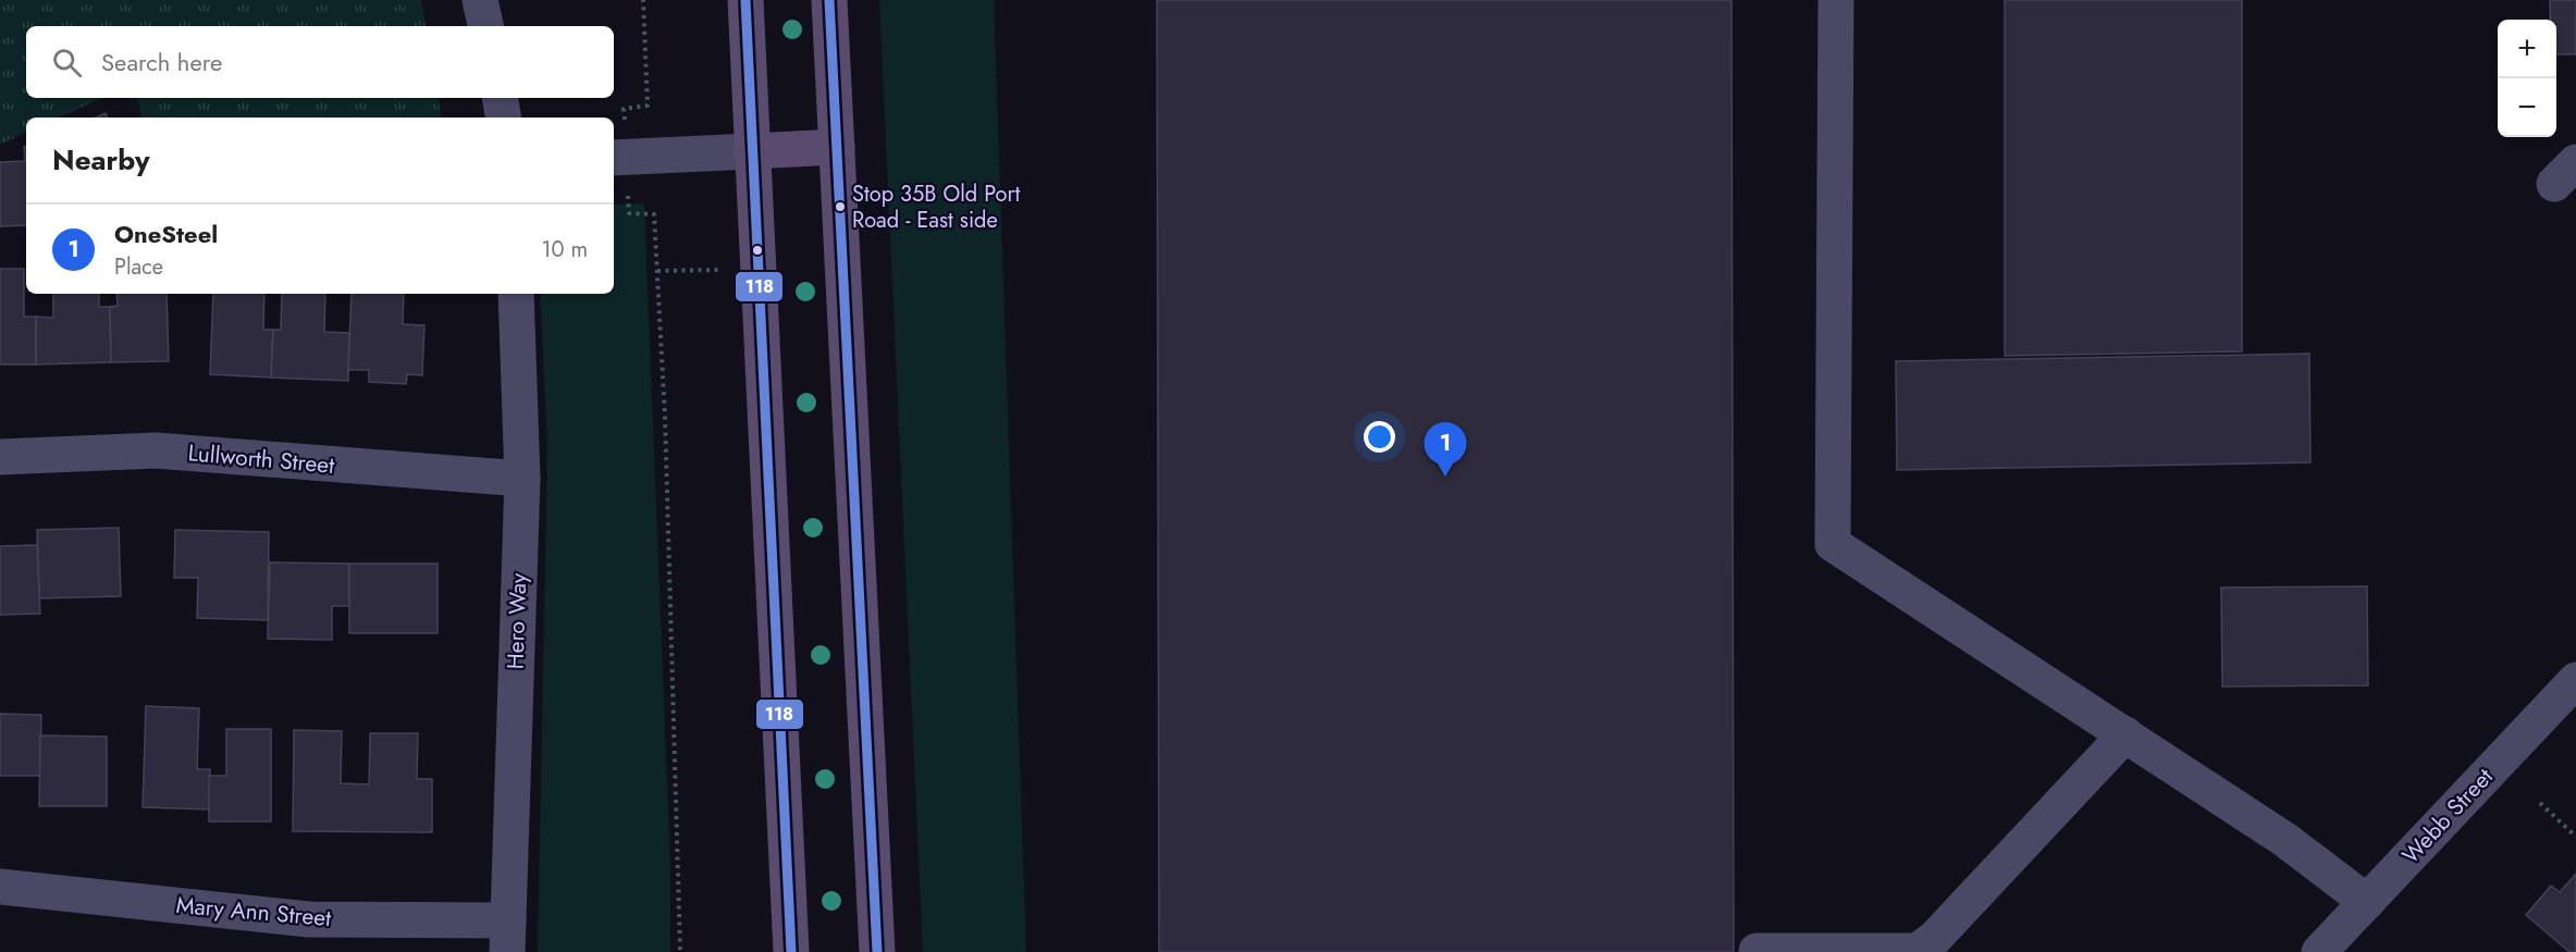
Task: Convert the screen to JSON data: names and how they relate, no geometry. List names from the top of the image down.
{
  "streets": {
    "street": [
      "Lullworth Street",
      "Hero Way",
      "Webb Street",
      "Mary Ann Street"
    ]
  },
  "crossings": [
    ["Lullworth Street", "Hero Way"],
    ["Hero Way", "Mary Ann Street"]
  ],
  "places": ["Stop 35B Old Port Road - East side"],
  "lines": ["transit line 118"],
  "page": {
    "map_buttons": ["+", "−"],
    "search": "Search here",
    "heading": "Nearby",
    "list": [
      {
        "mark": "1",
        "name": "OneSteel",
        "note": "Place",
        "value": "10 m"
      }
    ],
    "pins": "1"
  }
}
